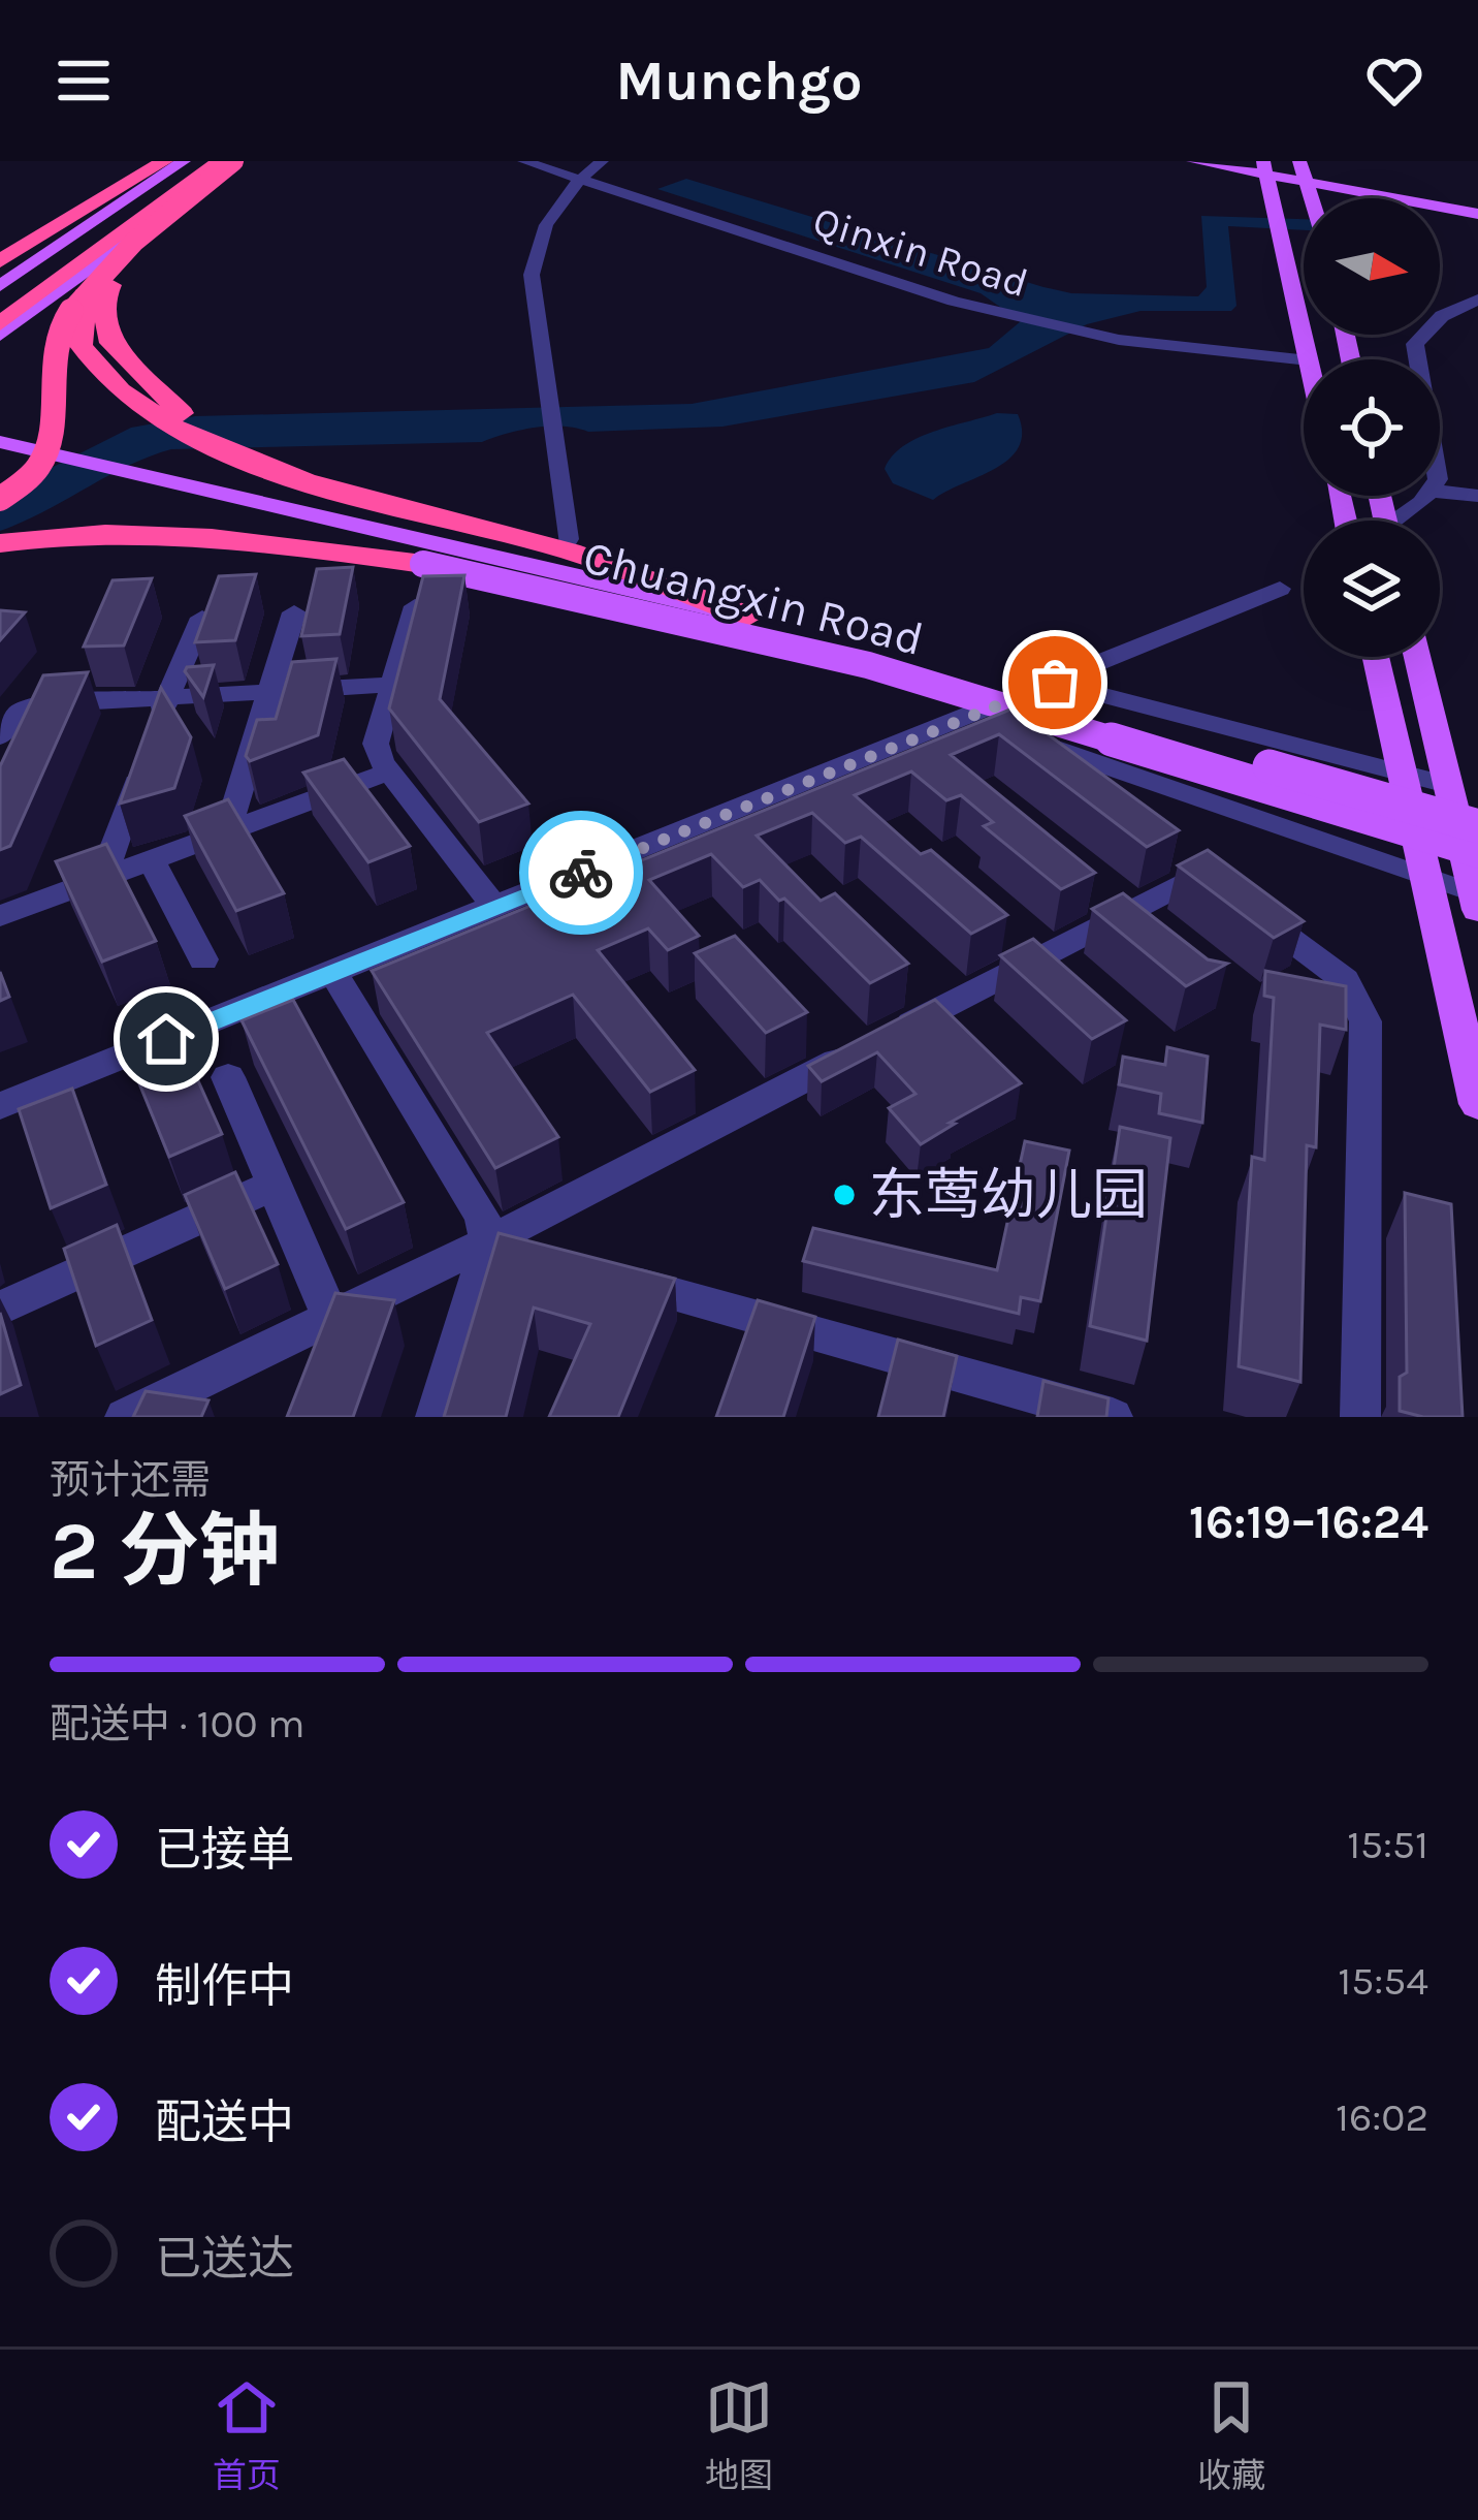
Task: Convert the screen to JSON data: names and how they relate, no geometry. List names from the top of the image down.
{
  "streets": {
    "main road": ["Chuangxin Road"],
    "street": ["Qinxin Road"]
  },
  "places": ["东莺幼儿园"],
  "north": "right",
  "page": {
    "header": "Munchgo",
    "heading": ["2 分钟", "预计还需", "16:19–16:24"],
    "bar": "配送中 · 100 m",
    "list": [
      ["已接单", "15:51"],
      ["制作中", "15:54"],
      ["配送中", "16:02"],
      "已送达"
    ],
    "tabs": ["首页", "地图", "收藏"]
  }
}
